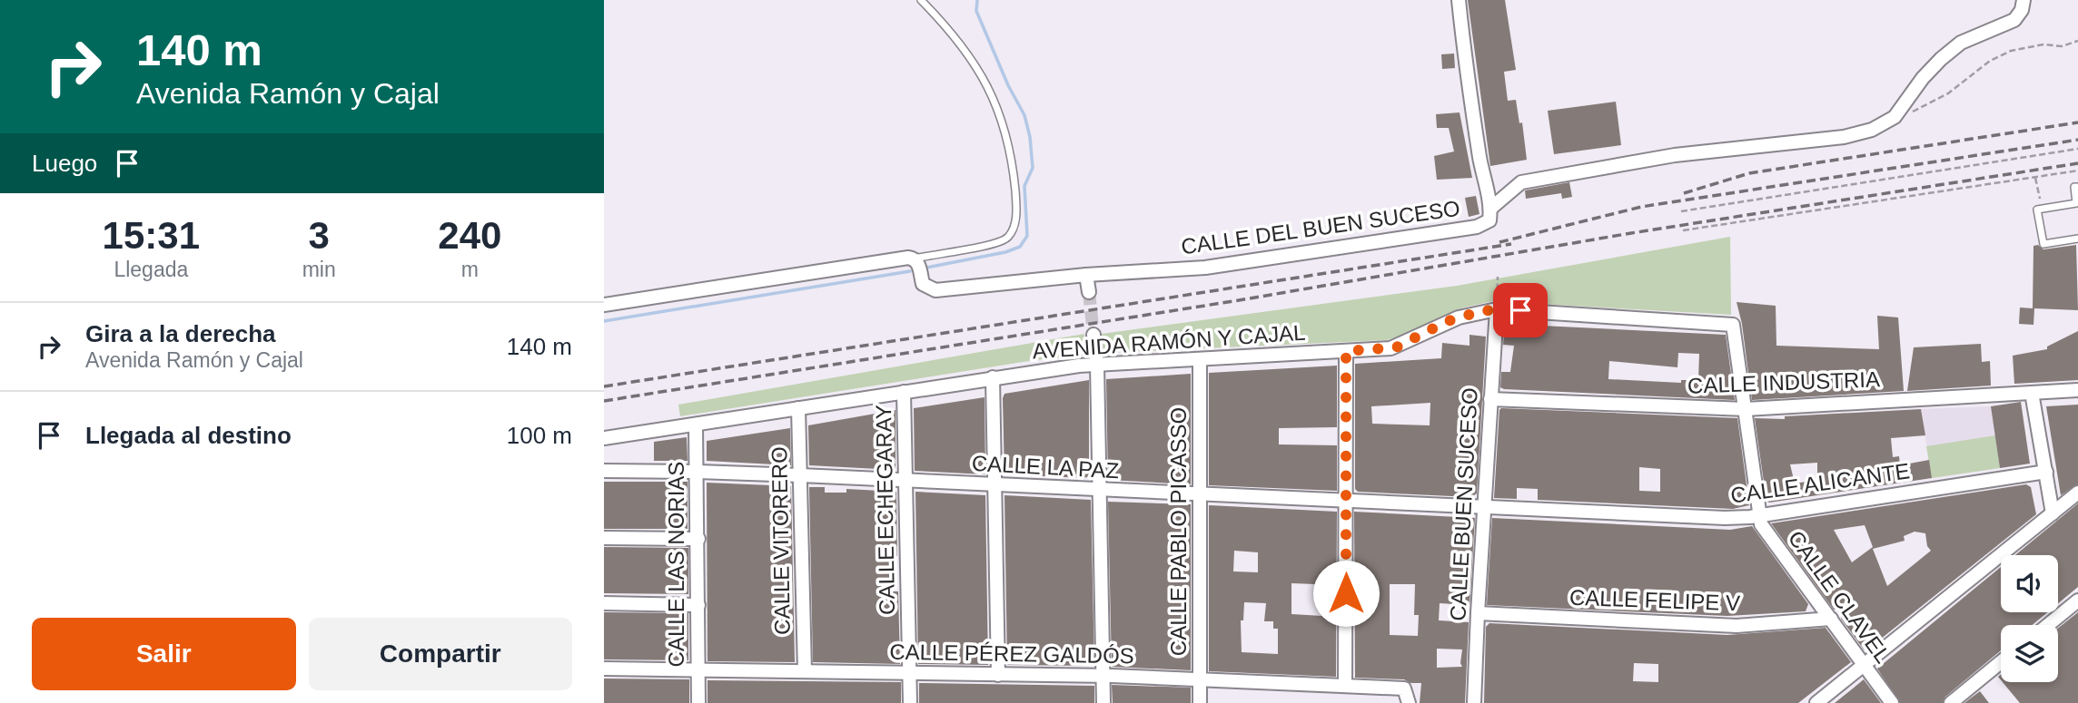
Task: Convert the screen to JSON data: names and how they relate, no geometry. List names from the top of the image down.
{
  "streets": {
    "street": [
      "CALLE DEL BUEN SUCESO",
      "AVENIDA RAMÓN Y CAJAL",
      "CALLE INDUSTRIA",
      "CALLE LA PAZ",
      "CALLE ALICANTE",
      "CALLE BUEN SUCESO",
      "CALLE ECHEGARAY",
      "CALLE PABLO PICASSO",
      "CALLE VITORERO",
      "CALLE LAS NORIAS",
      "CALLE CLAVEL",
      "CALLE FELIPE V",
      "CALLE PÉREZ GALDÓS"
    ]
  },
  "crossings": [
    ["AVENIDA RAMÓN Y CAJAL", "CALLE BUEN SUCESO"],
    ["AVENIDA RAMÓN Y CAJAL", "CALLE ECHEGARAY"],
    ["AVENIDA RAMÓN Y CAJAL", "CALLE PABLO PICASSO"],
    ["AVENIDA RAMÓN Y CAJAL", "CALLE VITORERO"],
    ["AVENIDA RAMÓN Y CAJAL", "CALLE LAS NORIAS"],
    ["AVENIDA RAMÓN Y CAJAL", "CALLE CLAVEL"],
    ["CALLE INDUSTRIA", "CALLE BUEN SUCESO"],
    ["CALLE INDUSTRIA", "CALLE CLAVEL"],
    ["CALLE LA PAZ", "CALLE ALICANTE"],
    ["CALLE LA PAZ", "CALLE BUEN SUCESO"],
    ["CALLE LA PAZ", "CALLE ECHEGARAY"],
    ["CALLE LA PAZ", "CALLE PABLO PICASSO"],
    ["CALLE LA PAZ", "CALLE VITORERO"],
    ["CALLE LA PAZ", "CALLE LAS NORIAS"],
    ["CALLE ALICANTE", "CALLE BUEN SUCESO"],
    ["CALLE ALICANTE", "CALLE CLAVEL"],
    ["CALLE BUEN SUCESO", "CALLE FELIPE V"],
    ["CALLE ECHEGARAY", "CALLE PÉREZ GALDÓS"],
    ["CALLE PABLO PICASSO", "CALLE PÉREZ GALDÓS"],
    ["CALLE VITORERO", "CALLE PÉREZ GALDÓS"],
    ["CALLE LAS NORIAS", "CALLE PÉREZ GALDÓS"],
    ["CALLE CLAVEL", "CALLE FELIPE V"]
  ],
  "page": {
    "turn": ["140 m", "Avenida Ramón y Cajal"],
    "then": "Luego",
    "eta": [
      "15:31",
      "Llegada",
      "3",
      "min",
      "240",
      "m"
    ],
    "list": [
      {
        "name": "Gira a la derecha",
        "note": "Avenida Ramón y Cajal",
        "value": "140 m"
      },
      {
        "name": "Llegada al destino",
        "value": "100 m"
      }
    ],
    "buttons": ["Salir", "Compartir"]
  }
}
